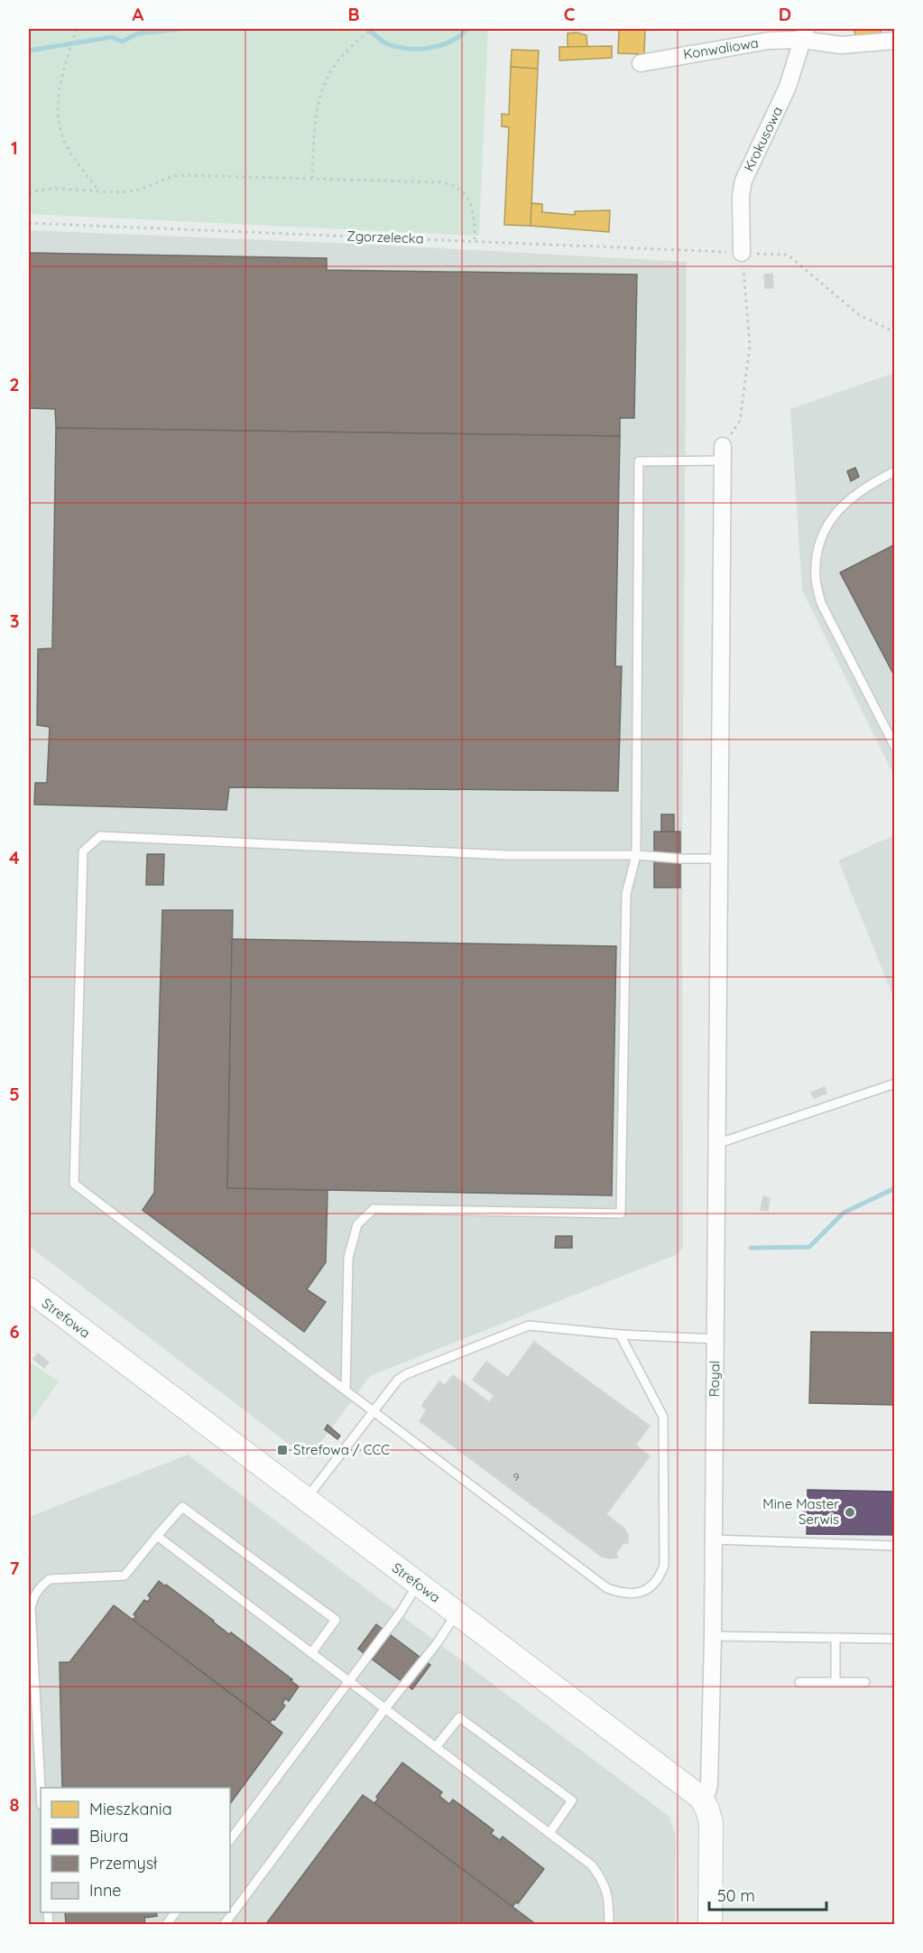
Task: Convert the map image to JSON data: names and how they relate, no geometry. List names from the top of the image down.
{
  "streets": {
    "street": [
      "Konwaliowa",
      "Krokusowa",
      "Strefowa",
      "Royal"
    ],
    "path": ["Zgorzelecka"]
  },
  "crossings": [
    ["Konwaliowa", "Krokusowa"],
    ["Krokusowa", "Zgorzelecka"],
    ["Strefowa", "Royal"]
  ],
  "places": {
    "transit": ["Strefowa / CCC"],
    "other": ["Mine Master Serwis"]
  },
  "house_numbers": ["9"],
  "legend": [
    "Mieszkania",
    "Biura",
    "Przemysł",
    "Inne"
  ],
  "scale_bar": "50 m",
  "grid": {
    "columns": [
      "A",
      "B",
      "C",
      "D"
    ],
    "rows": [
      "1",
      "2",
      "3",
      "4",
      "5",
      "6",
      "7",
      "8"
    ]
  }
}
